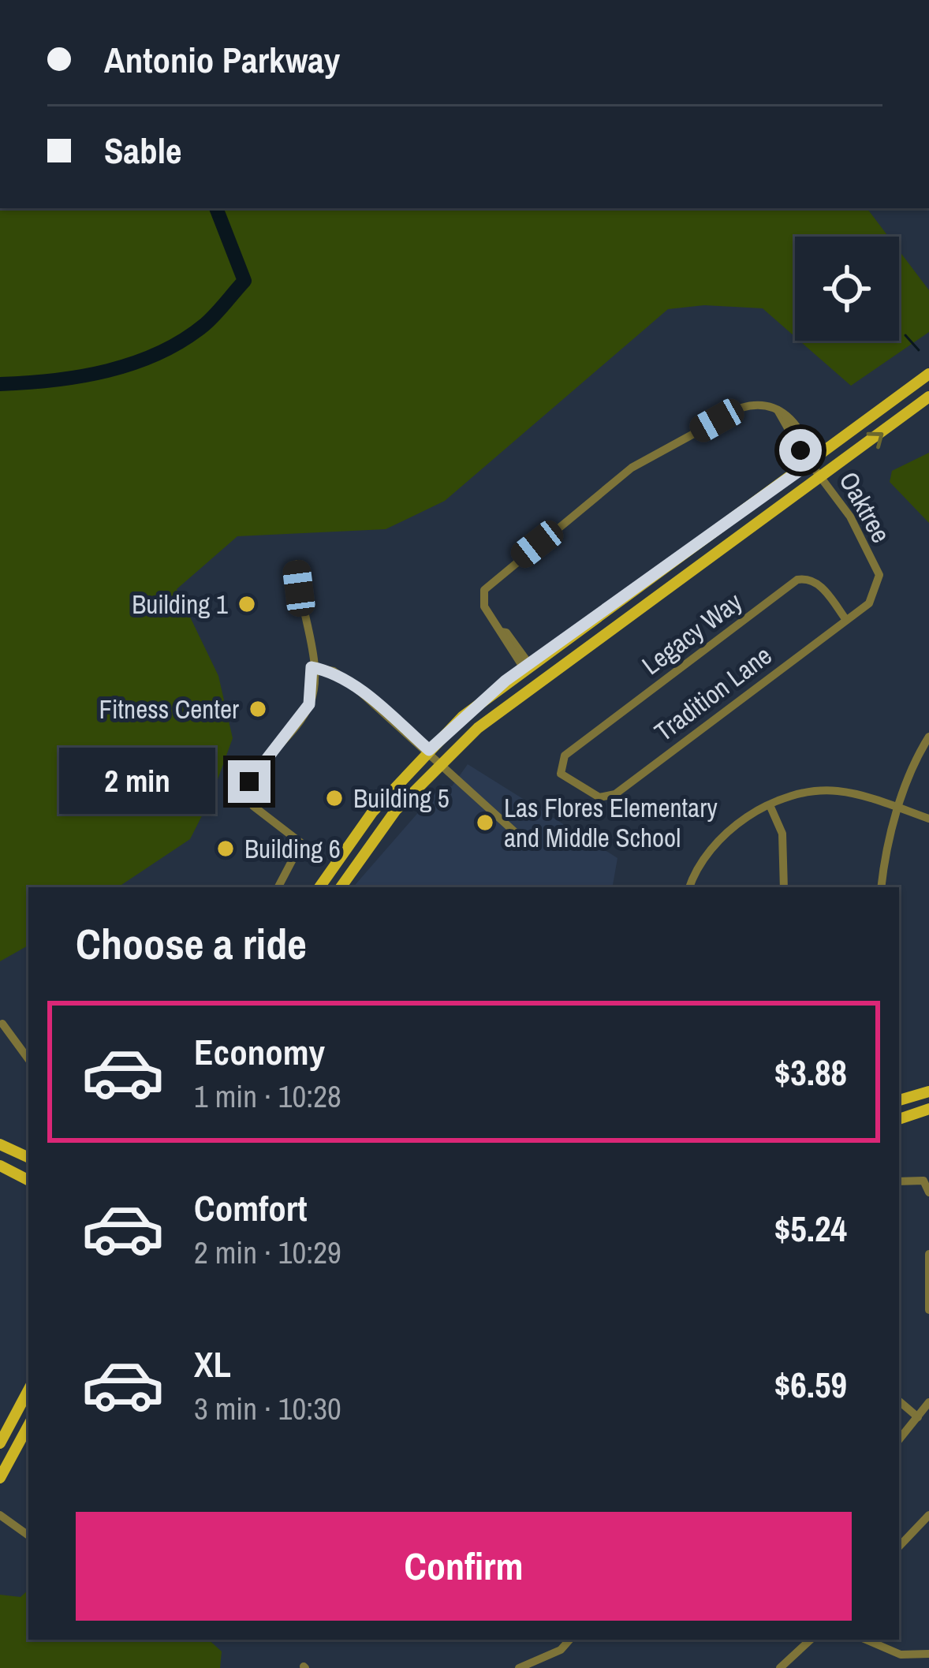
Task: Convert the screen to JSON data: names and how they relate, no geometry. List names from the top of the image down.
{
  "streets": {
    "street": ["Oaktree", "Legacy Way", "Tradition Lane"]
  },
  "crossings": [
    ["Oaktree", "Tradition Lane"],
    ["Legacy Way", "Tradition Lane"]
  ],
  "places": [
    "Building 1",
    "Fitness Center",
    "Building 5",
    "Las Flores Elementary and Middle School",
    "Building 6"
  ],
  "page": {
    "banner": ["Antonio Parkway", "Sable"],
    "bubble": "2 min",
    "heading": "Choose a ride",
    "list": [
      {
        "name": "Economy",
        "note": "1 min · 10:28",
        "value": "$3.88"
      },
      {
        "name": "Comfort",
        "note": "2 min · 10:29",
        "value": "$5.24"
      },
      {
        "name": "XL",
        "note": "3 min · 10:30",
        "value": "$6.59"
      }
    ],
    "buttons": "Confirm"
  }
}
